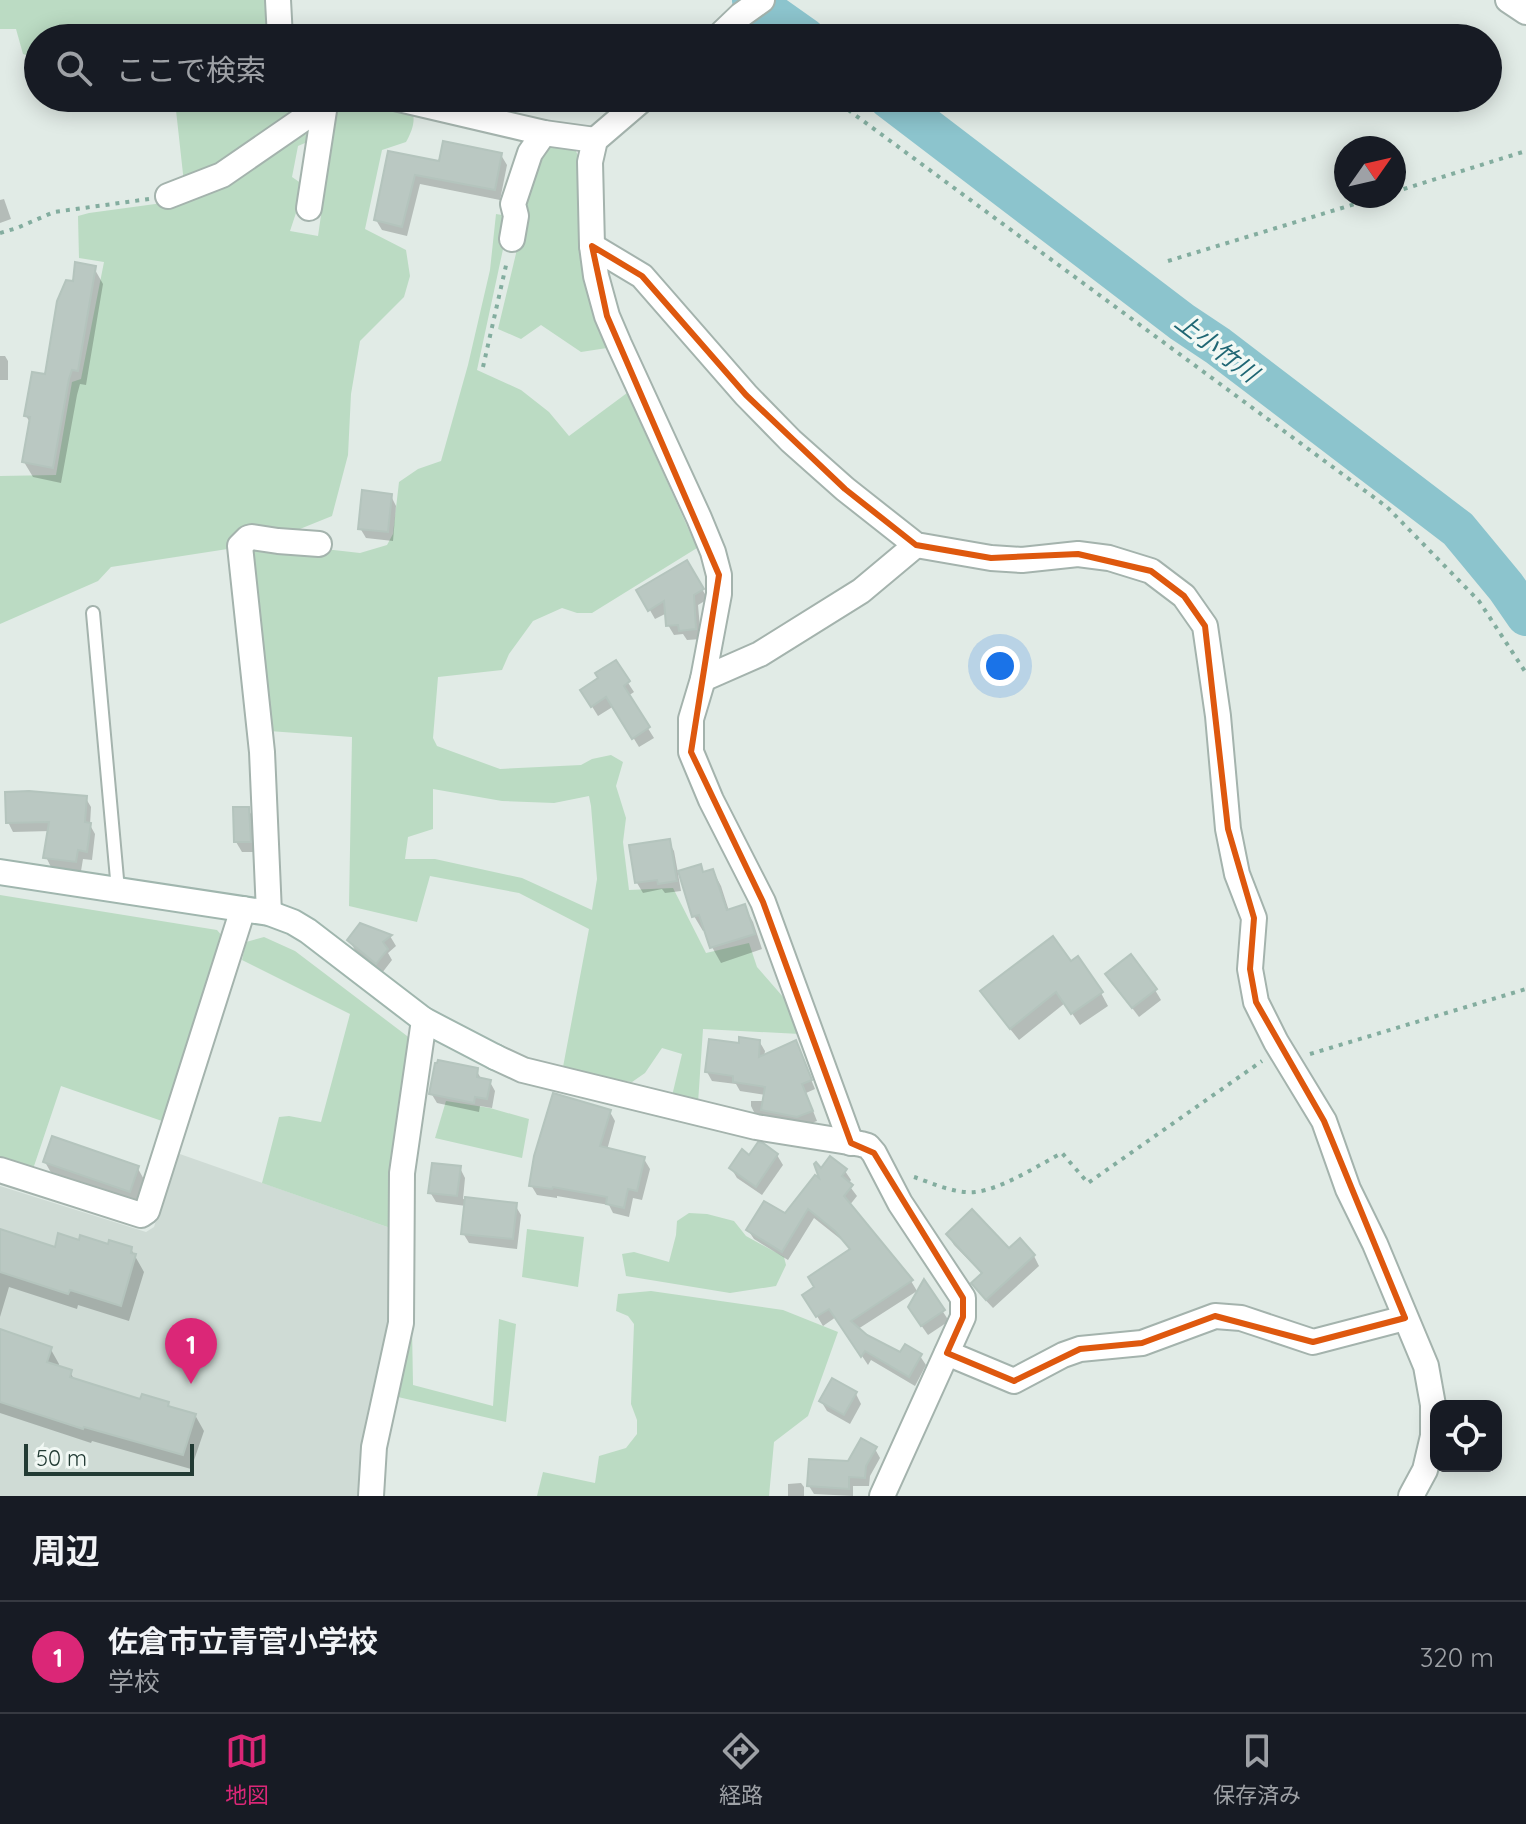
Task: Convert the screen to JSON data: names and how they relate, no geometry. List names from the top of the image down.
{
  "water": ["上小竹川"],
  "scale_bar": "50 m",
  "north": "top right",
  "page": {
    "search": "ここで検索",
    "pins": "1",
    "scale": "50 m",
    "heading": "周辺",
    "list": [
      {
        "mark": "1",
        "name": "佐倉市立青菅小学校",
        "note": "学校",
        "value": "320 m"
      }
    ],
    "nav": ["地図", "経路", "保存済み"]
  }
}
